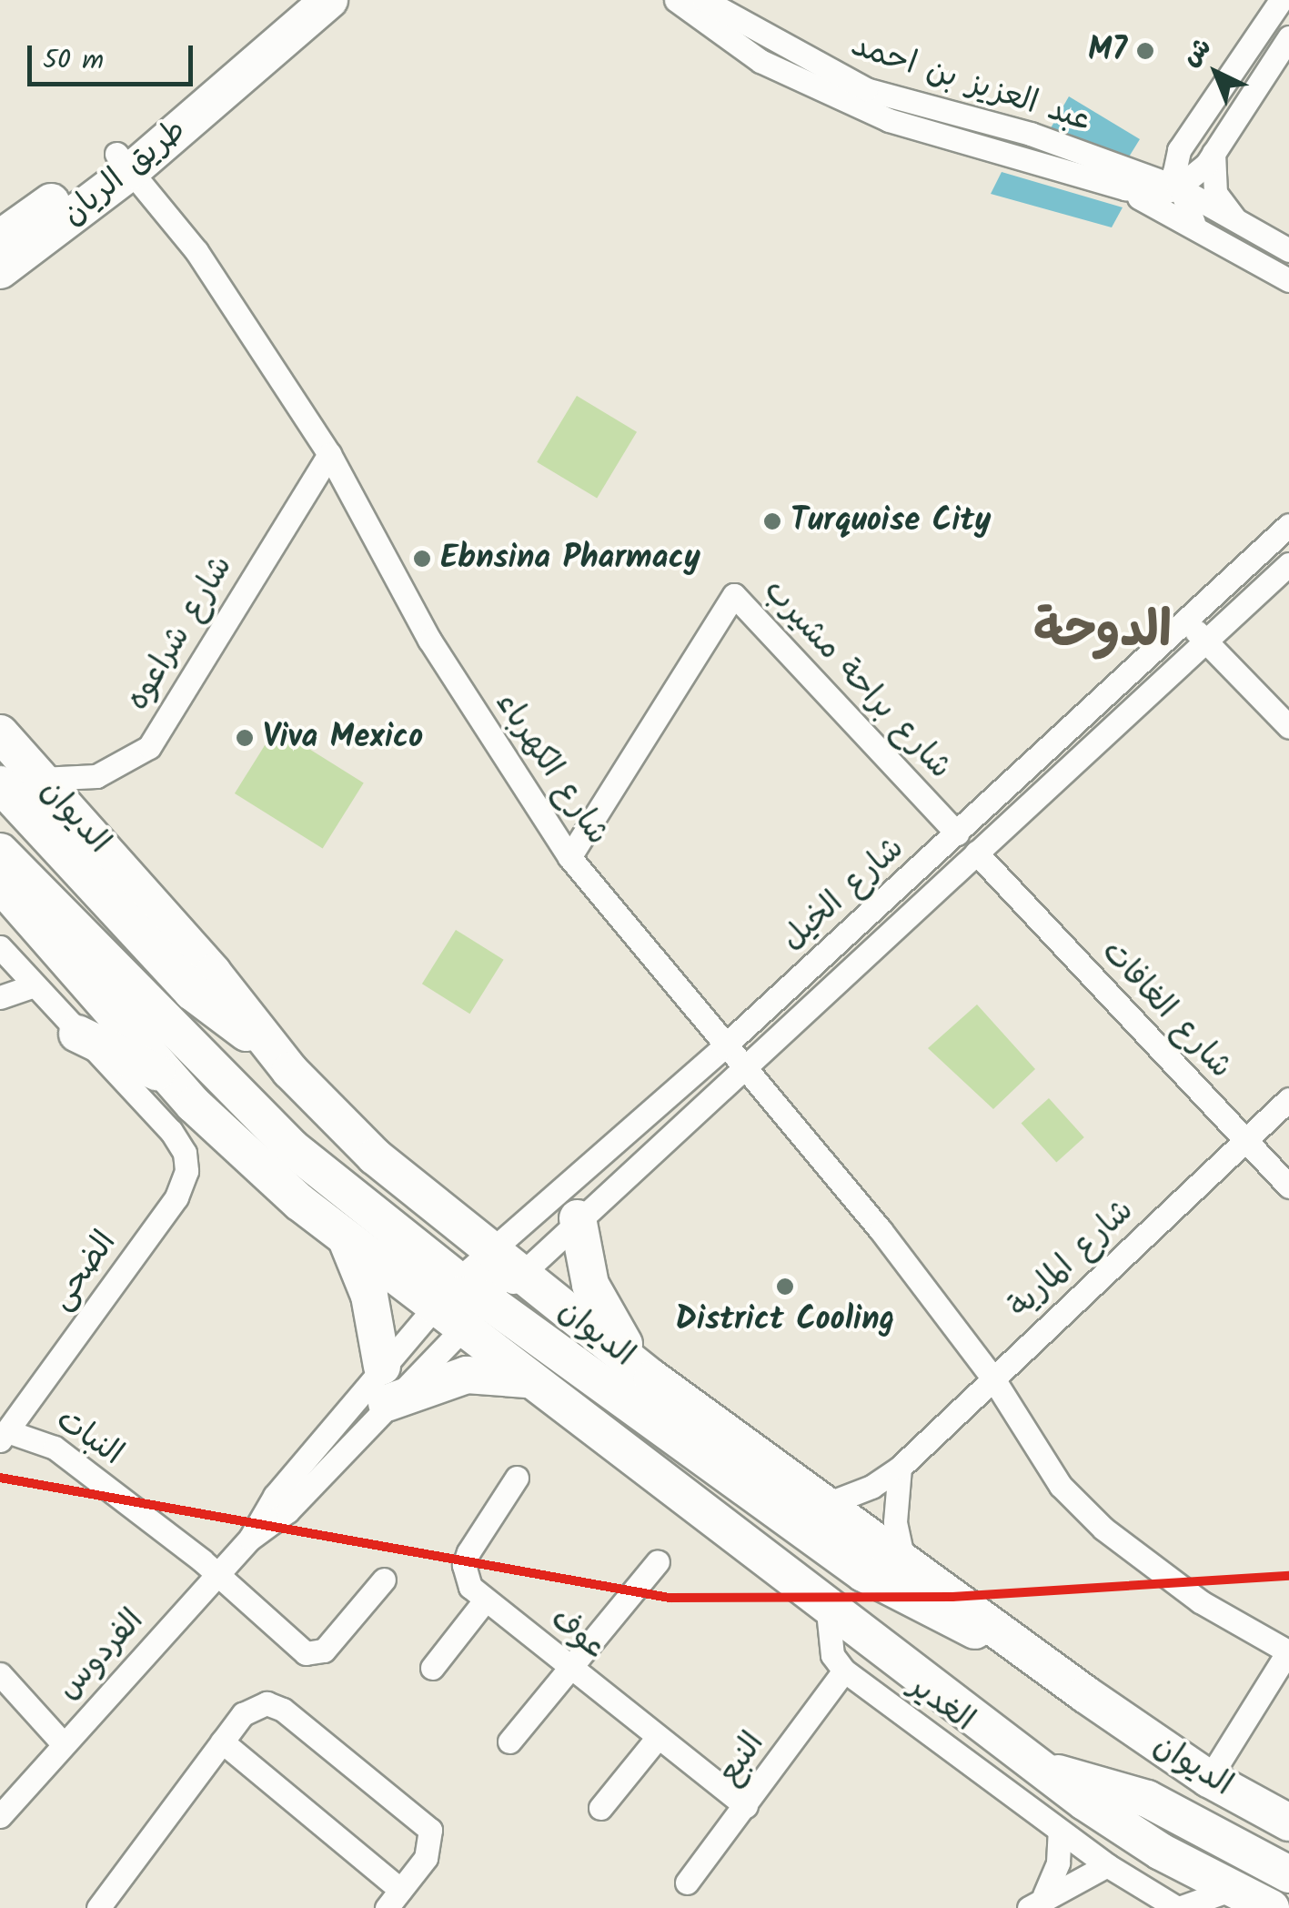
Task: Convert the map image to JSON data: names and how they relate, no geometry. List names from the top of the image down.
{
  "streets": {
    "main road": ["طريق الريان", "الديوان"],
    "street": [
      "عبد العزيز بن احمد",
      "شارع شراعوه",
      "شارع براحة مشيرب",
      "شارع الكهرباء",
      "شارع الخيل",
      "شارع الغافات",
      "شارع المارية",
      "الضحى",
      "النبات",
      "عوف",
      "الفردوس",
      "الغدير",
      "النبع"
    ]
  },
  "crossings": [
    ["طريق الريان", "شارع الكهرباء"],
    ["شارع شراعوه", "شارع الكهرباء"],
    ["شارع شراعوه", "الديوان"],
    ["شارع براحة مشيرب", "شارع الكهرباء"],
    ["شارع براحة مشيرب", "شارع الخيل"],
    ["شارع الكهرباء", "الديوان"],
    ["شارع الكهرباء", "شارع الخيل"],
    ["شارع الكهرباء", "شارع المارية"],
    ["الديوان", "شارع الخيل"],
    ["الديوان", "شارع المارية"],
    ["شارع الخيل", "شارع الغافات"],
    ["شارع الخيل", "الفردوس"],
    ["شارع الغافات", "شارع المارية"],
    ["الضحى", "النبات"],
    ["النبات", "الفردوس"],
    ["عوف", "النبع"],
    ["الغدير", "النبع"]
  ],
  "districts": ["الدوحة"],
  "places": [
    "M7",
    "Turquoise City",
    "Ebnsina Pharmacy",
    "Viva Mexico",
    "District Cooling"
  ],
  "scale_bar": "50 m",
  "north": "top left"
}
